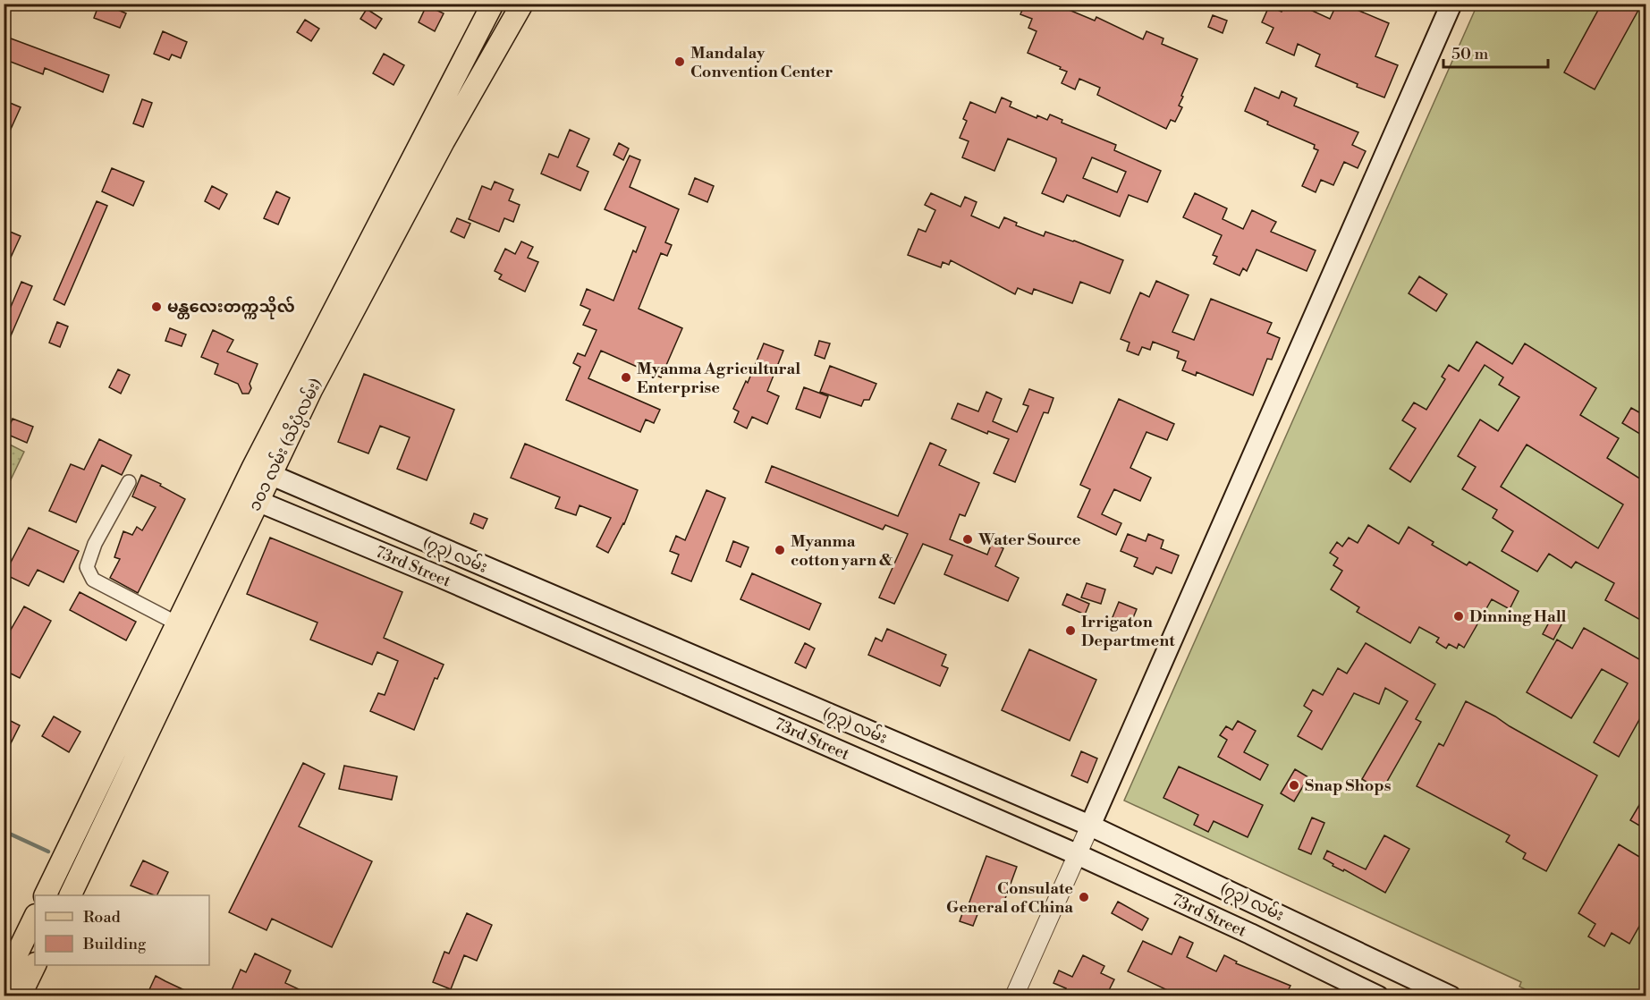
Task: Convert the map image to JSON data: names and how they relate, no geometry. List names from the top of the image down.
{
  "streets": {
    "main road": ["၁၀၁ လမ်း (သိပ္ပံလမ်း)", "(၇၃) လမ်း", "73rd Street"]
  },
  "crossings": [
    ["၁၀၁ လမ်း (သိပ္ပံလမ်း)", "(၇၃) လမ်း"],
    ["၁၀၁ လမ်း (သိပ္ပံလမ်း)", "73rd Street"]
  ],
  "places": [
    "Mandalay Convention Center",
    "မန္တလေးတက္ကသိုလ်",
    "Myanma Agricultural Enterprise",
    "Water Source",
    "Myanma cotton yarn &",
    "Dinning Hall",
    "Irrigaton Department",
    "Snap Shops",
    "Consulate General of China"
  ],
  "legend": ["Road", "Building"],
  "scale_bar": "50 m"
}
